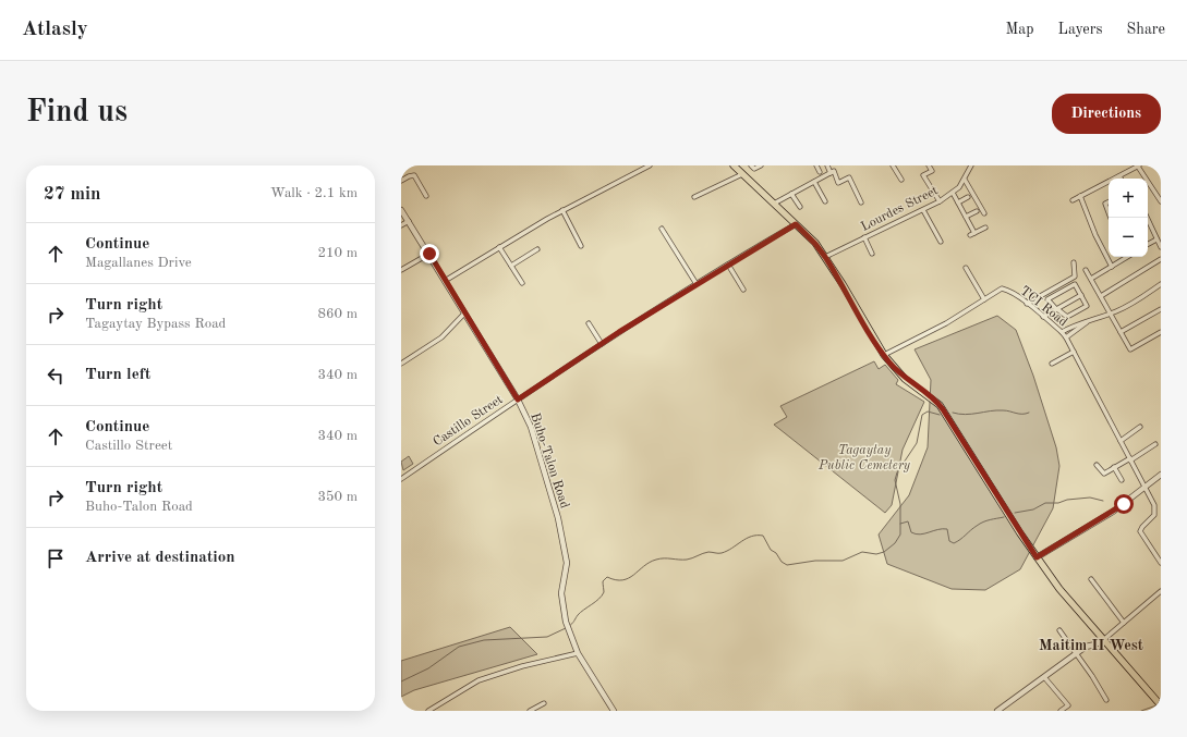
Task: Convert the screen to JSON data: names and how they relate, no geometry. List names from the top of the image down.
{
  "streets": {
    "street": [
      "Lourdes Street",
      "TCI Road",
      "Castillo Street",
      "Buho-Talon Road"
    ]
  },
  "crossings": [
    ["Castillo Street", "Buho-Talon Road"]
  ],
  "districts": ["Maitim II West"],
  "parks": ["Tagaytay Public Cemetery"],
  "page": {
    "header": "Atlasly",
    "nav": ["Map", "Layers", "Share"],
    "buttons": "Directions",
    "title": "Find us",
    "heading": ["27 min", "Walk · 2.1 km"],
    "map_buttons": ["+", "−"],
    "list": [
      ["Continue", "Magallanes Drive", "210 m"],
      ["Turn right", "Tagaytay Bypass Road", "860 m"],
      ["Turn left", "340 m"],
      ["Continue", "Castillo Street", "340 m"],
      ["Turn right", "Buho-Talon Road", "350 m"],
      "Arrive at destination"
    ]
  }
}
